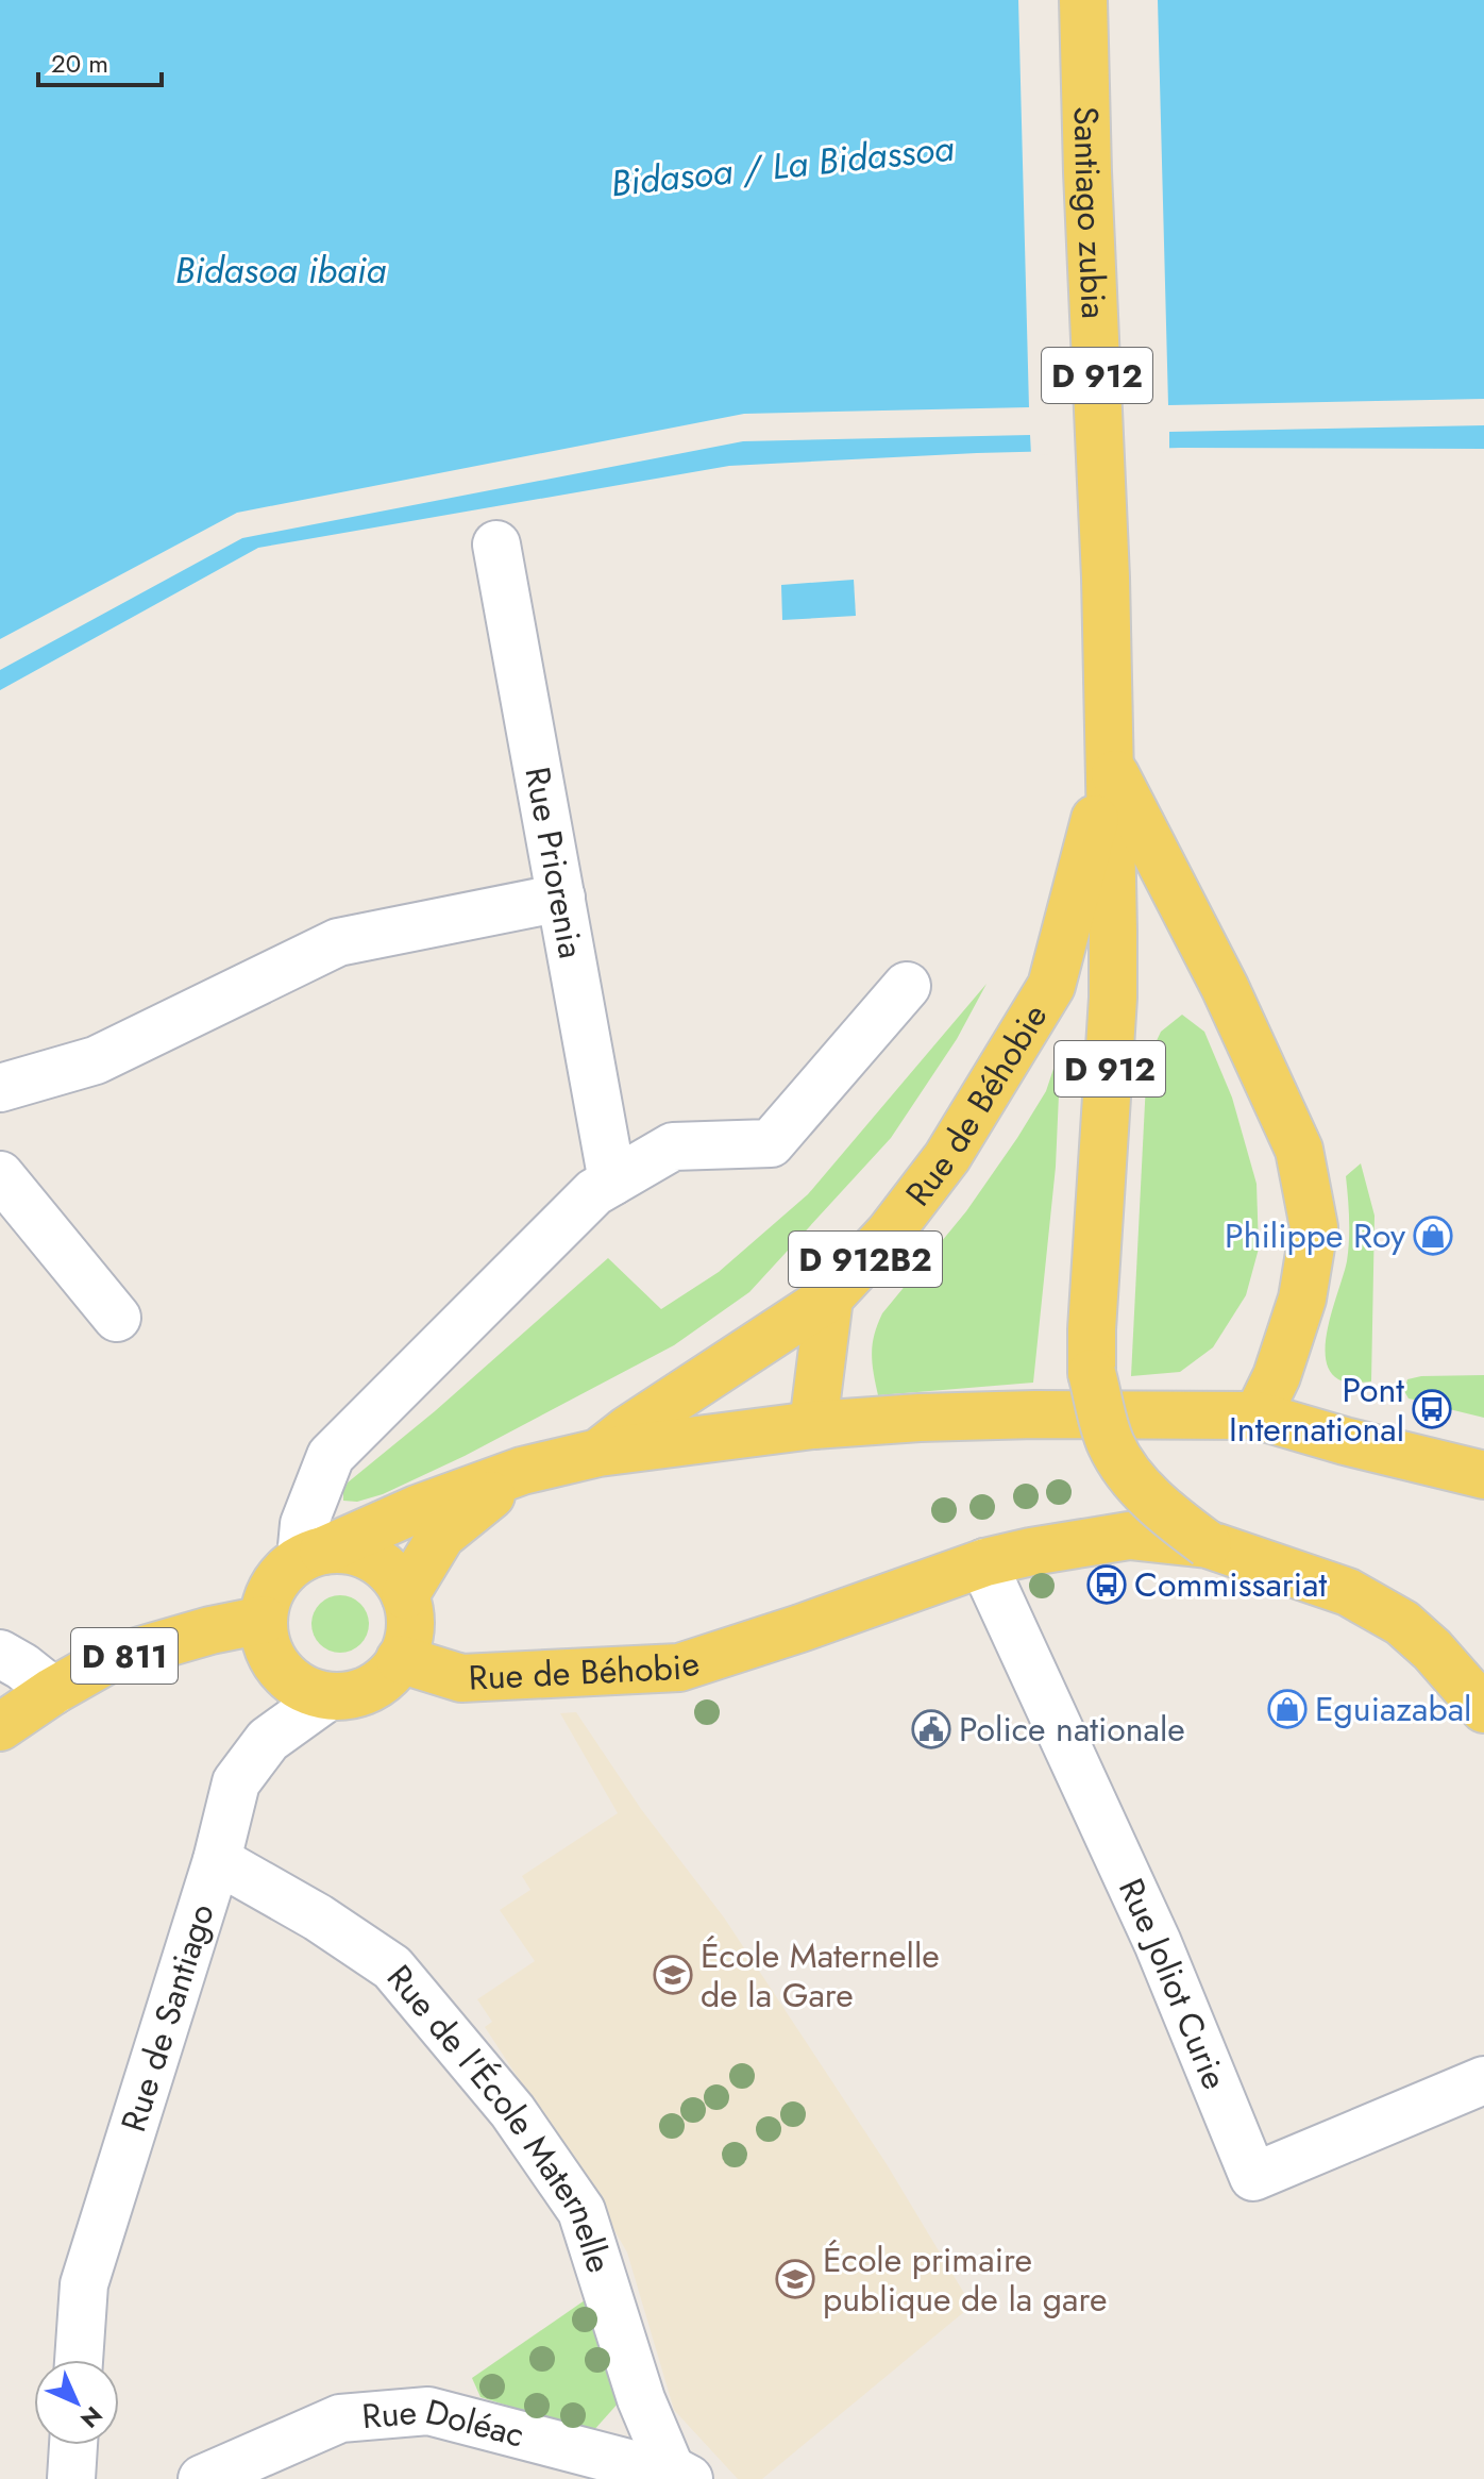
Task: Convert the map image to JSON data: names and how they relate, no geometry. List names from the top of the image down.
{
  "streets": {
    "main road": [
      "Santiago zubia",
      "D 912",
      "Rue de Béhobie",
      "D 912B2",
      "D 811"
    ],
    "street": [
      "Rue Priorenia",
      "Rue Joliot Curie",
      "Rue de Santiago",
      "Rue de l'École Maternelle",
      "Rue Doléac"
    ]
  },
  "crossings": [
    ["Santiago zubia", "Rue de Béhobie"],
    ["Rue de Béhobie", "D 912B2"],
    ["Rue de Béhobie", "D 811"],
    ["Rue de Béhobie", "Rue Joliot Curie"],
    ["Rue de Béhobie", "Rue de Santiago"],
    ["D 811", "Rue de Santiago"],
    ["Rue de Santiago", "Rue de l'École Maternelle"],
    ["Rue de l'École Maternelle", "Rue Doléac"]
  ],
  "water": ["Bidasoa / La Bidassoa", "Bidasoa ibaia"],
  "places": {
    "shop": ["Philippe Roy", "Eguiazabal"],
    "bus stop": ["Pont International", "Commissariat"],
    "public building": ["Police nationale"],
    "school or university": ["École Maternelle de la Gare", "École primaire publique de la gare"]
  },
  "scale_bar": "20 m",
  "north": "bottom right"
}
